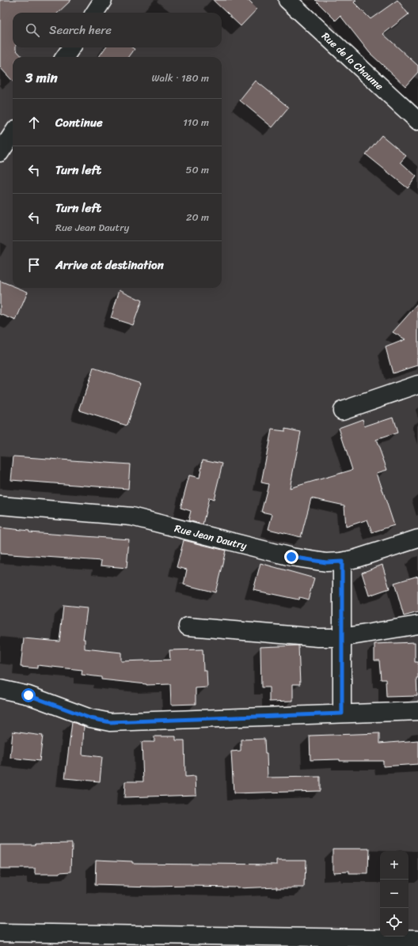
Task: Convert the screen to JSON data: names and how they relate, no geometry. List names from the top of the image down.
{
  "streets": {
    "street": ["Rue de la Chaume", "Rue Jean Dautry"]
  },
  "page": {
    "search": "Search here",
    "heading": ["3 min", "Walk · 180 m"],
    "list": [
      ["Continue", "110 m"],
      ["Turn left", "50 m"],
      ["Turn left", "Rue Jean Dautry", "20 m"],
      "Arrive at destination"
    ],
    "map_buttons": ["+", "−"]
  }
}
